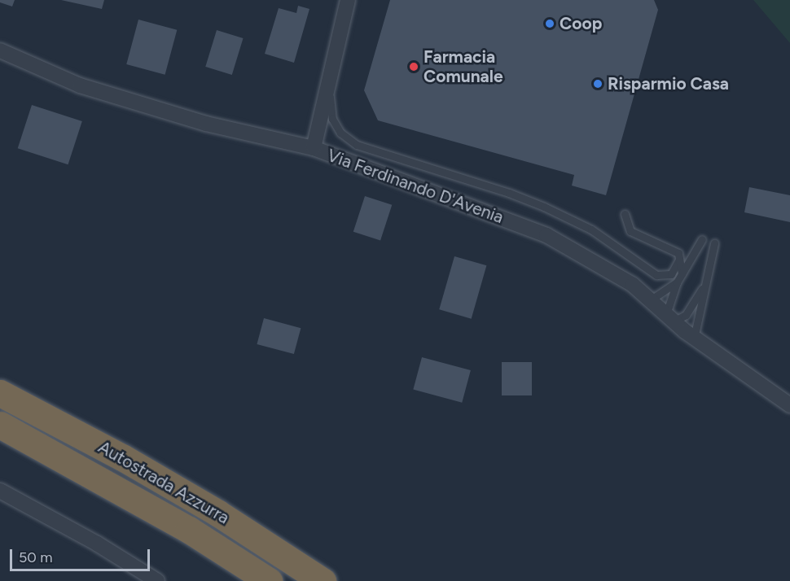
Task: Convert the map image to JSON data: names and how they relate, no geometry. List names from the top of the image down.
{
  "streets": {
    "highway": ["Autostrada Azzurra"],
    "street": ["Via Ferdinando D'Avenia"]
  },
  "places": ["Coop", "Farmacia Comunale", "Risparmio Casa"],
  "scale_bar": "50 m"
}
